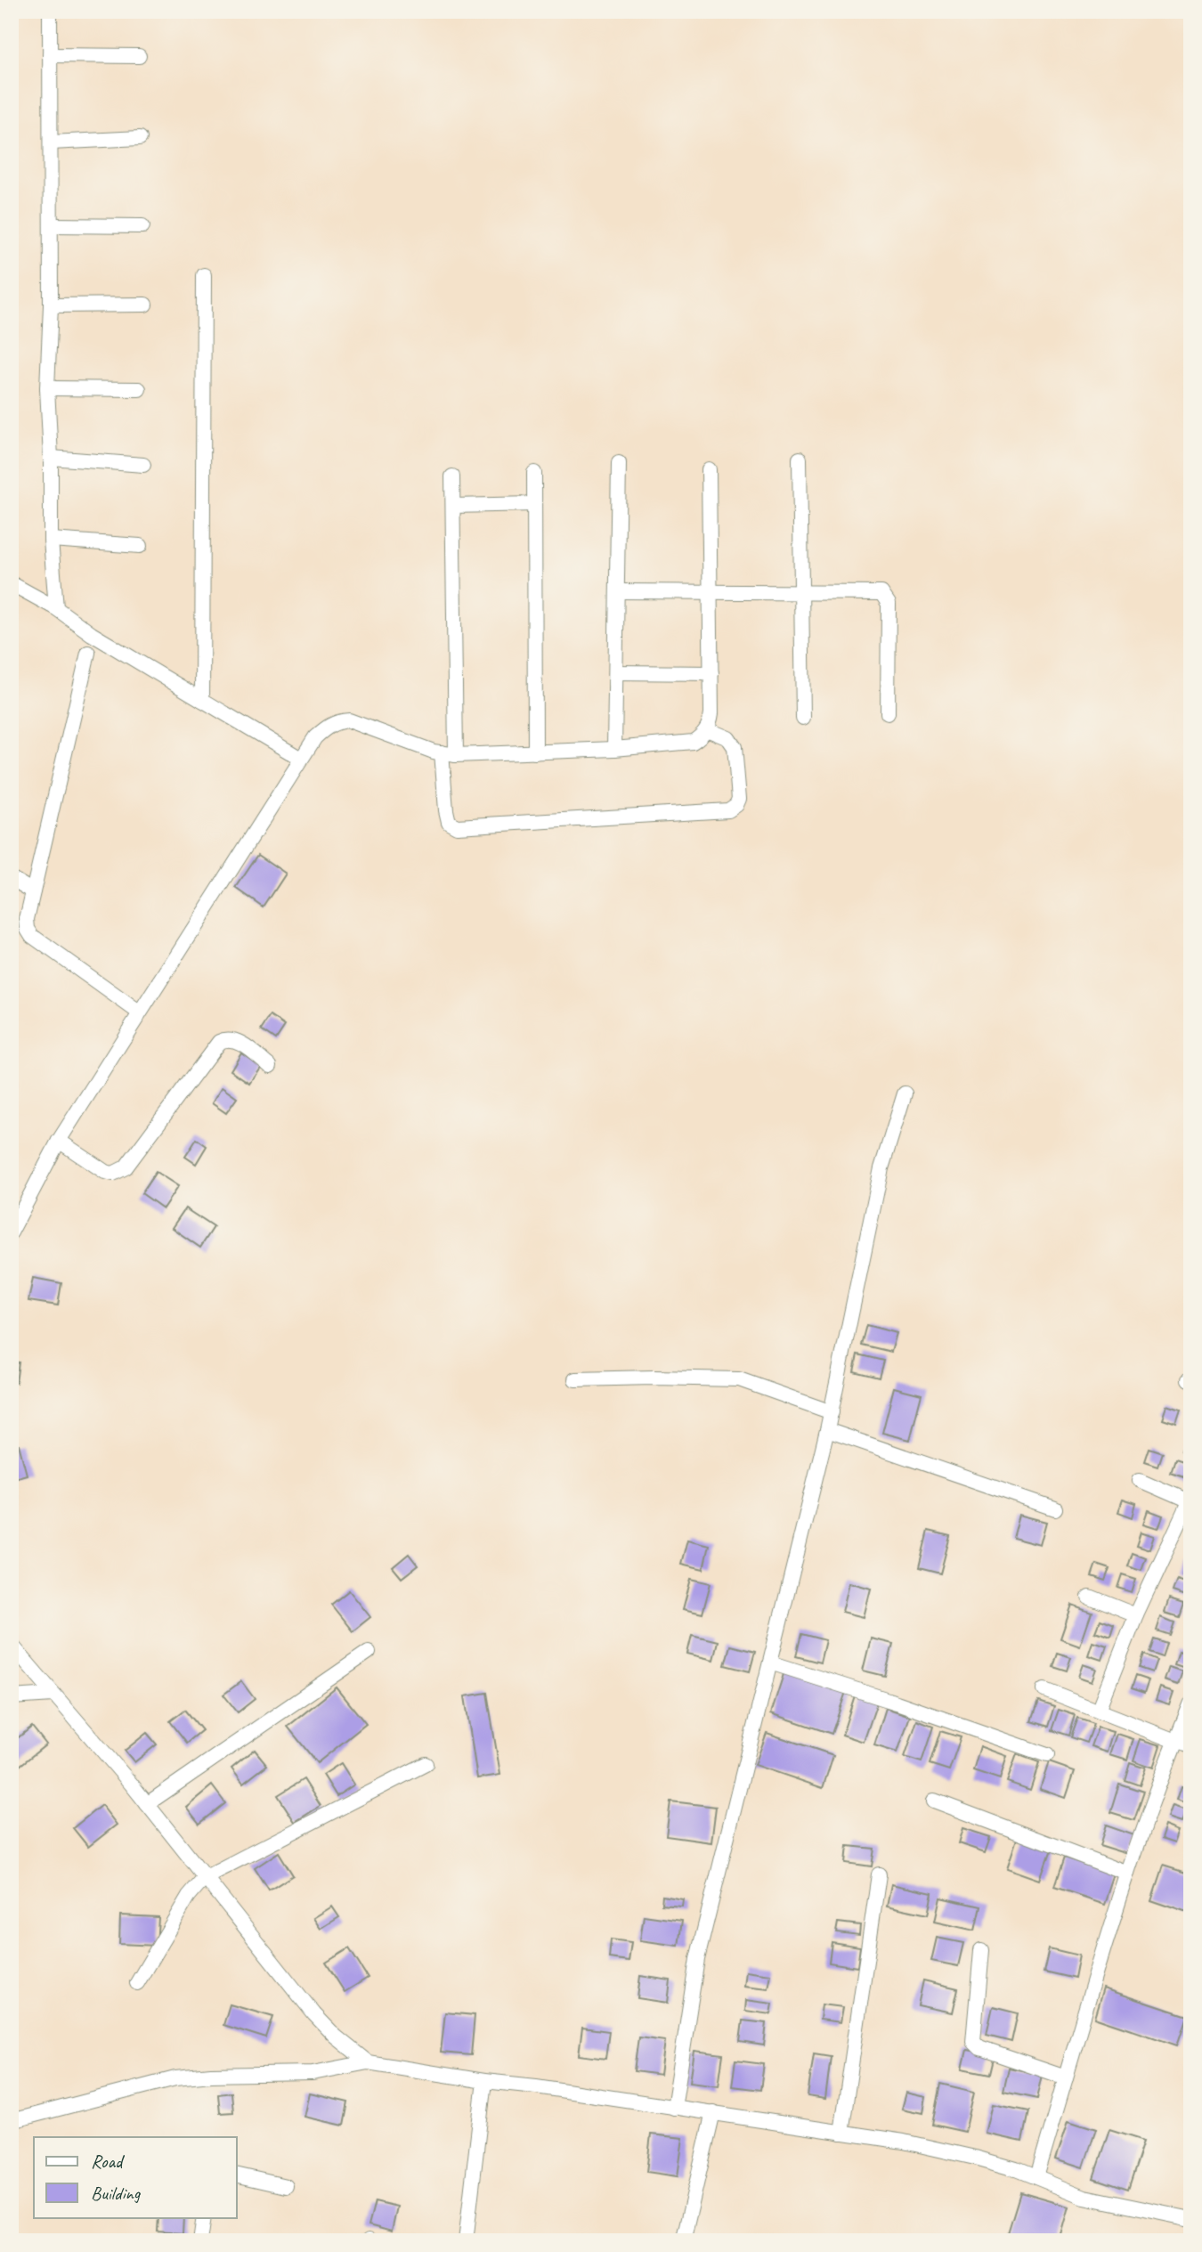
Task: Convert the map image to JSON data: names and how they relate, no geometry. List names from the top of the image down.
{
  "legend": ["Road", "Building"]
}
